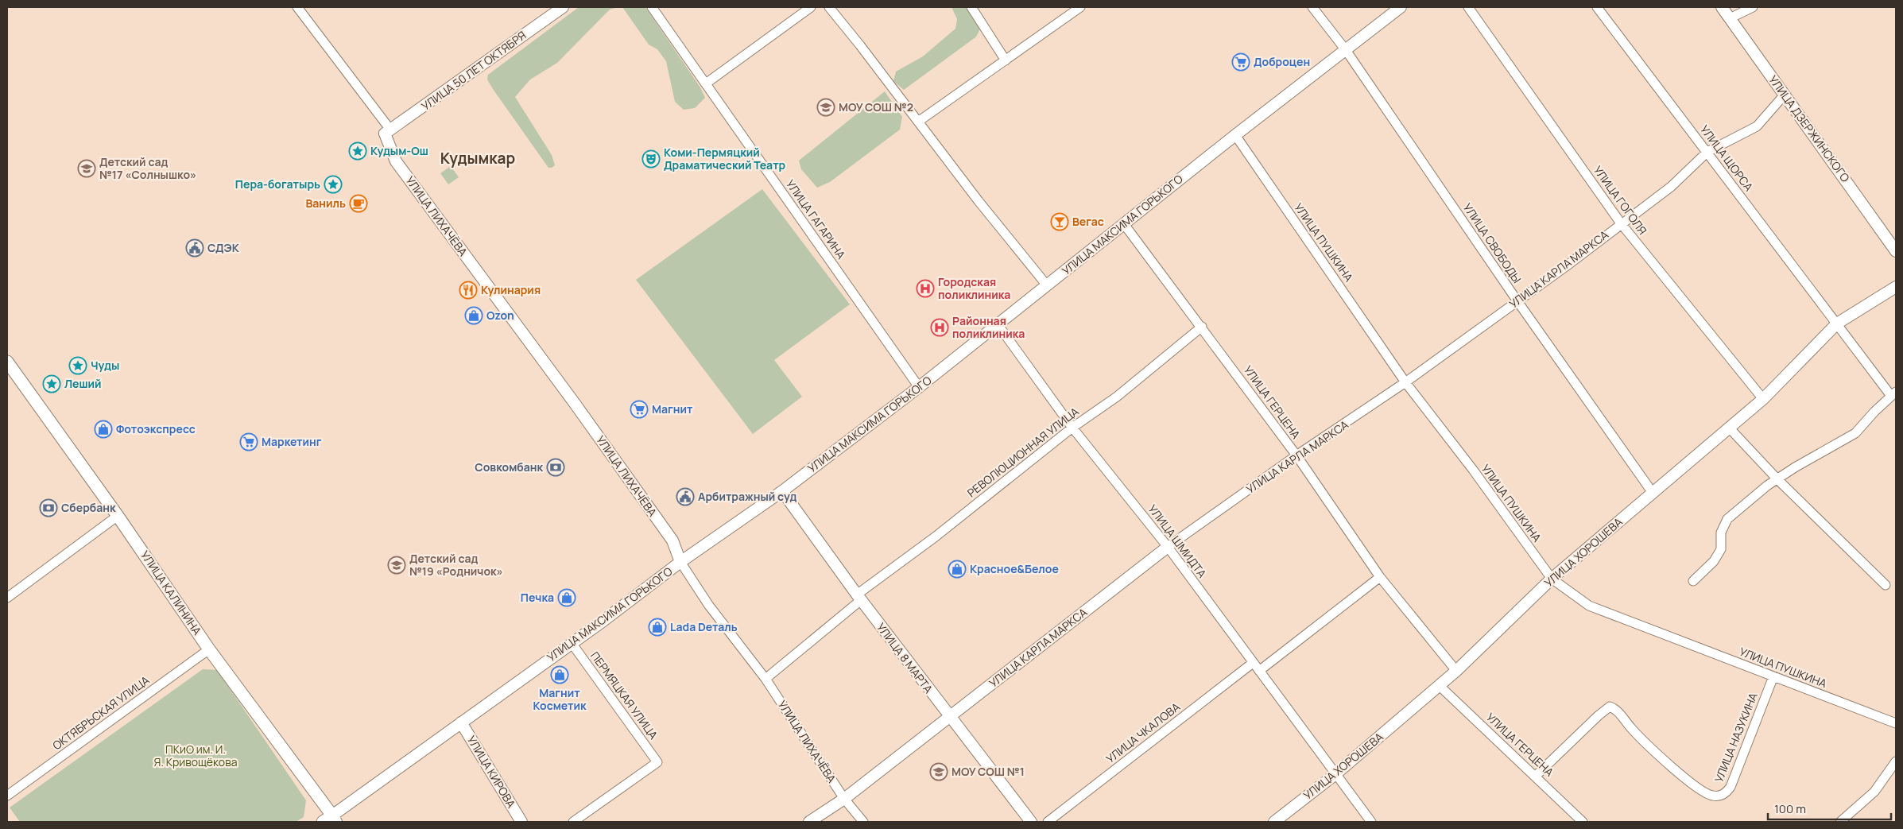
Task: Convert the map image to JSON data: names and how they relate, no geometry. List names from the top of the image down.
{
  "streets": {
    "main road": ["УЛИЦА КАЛИНИНА"],
    "street": [
      "УЛИЦА 50 ЛЕТ ОКТЯБРЯ",
      "УЛИЦА ДЗЕРЖИНСКОГО",
      "УЛИЦА ЩОРСА",
      "УЛИЦА ГОГОЛЯ",
      "УЛИЦА ЛИХАЧЁВА",
      "УЛИЦА ГАГАРИНА",
      "УЛИЦА МАКСИМА ГОРЬКОГО",
      "УЛИЦА ПУШКИНА",
      "УЛИЦА СВОБОДЫ",
      "УЛИЦА КАРЛА МАРКСА",
      "УЛИЦА ГЕРЦЕНА",
      "РЕВОЛЮЦИОННАЯ УЛИЦА",
      "УЛИЦА ШМИДТА",
      "УЛИЦА ХОРОШЕВА",
      "УЛИЦА 8 МАРТА",
      "ПЕРМЯЦКАЯ УЛИЦА",
      "ОКТЯБРЬСКАЯ УЛИЦА",
      "УЛИЦА ЧКАЛОВА",
      "УЛИЦА НАЗУКИНА",
      "УЛИЦА КИРОВА"
    ]
  },
  "crossings": [
    ["УЛИЦА 50 ЛЕТ ОКТЯБРЯ", "УЛИЦА ЛИХАЧЁВА"],
    ["УЛИЦА ДЗЕРЖИНСКОГО", "УЛИЦА КАРЛА МАРКСА"],
    ["УЛИЦА ЩОРСА", "УЛИЦА КАРЛА МАРКСА"],
    ["УЛИЦА ЩОРСА", "УЛИЦА ХОРОШЕВА"],
    ["УЛИЦА ГОГОЛЯ", "УЛИЦА КАРЛА МАРКСА"],
    ["УЛИЦА ГОГОЛЯ", "УЛИЦА ХОРОШЕВА"],
    ["УЛИЦА ЛИХАЧЁВА", "УЛИЦА МАКСИМА ГОРЬКОГО"],
    ["УЛИЦА ЛИХАЧЁВА", "УЛИЦА КАРЛА МАРКСА"],
    ["УЛИЦА ЛИХАЧЁВА", "РЕВОЛЮЦИОННАЯ УЛИЦА"],
    ["УЛИЦА ГАГАРИНА", "УЛИЦА МАКСИМА ГОРЬКОГО"],
    ["УЛИЦА МАКСИМА ГОРЬКОГО", "УЛИЦА ПУШКИНА"],
    ["УЛИЦА МАКСИМА ГОРЬКОГО", "УЛИЦА СВОБОДЫ"],
    ["УЛИЦА МАКСИМА ГОРЬКОГО", "УЛИЦА ГЕРЦЕНА"],
    ["УЛИЦА МАКСИМА ГОРЬКОГО", "УЛИЦА ШМИДТА"],
    ["УЛИЦА МАКСИМА ГОРЬКОГО", "УЛИЦА КАЛИНИНА"],
    ["УЛИЦА МАКСИМА ГОРЬКОГО", "УЛИЦА 8 МАРТА"],
    ["УЛИЦА МАКСИМА ГОРЬКОГО", "ПЕРМЯЦКАЯ УЛИЦА"],
    ["УЛИЦА МАКСИМА ГОРЬКОГО", "УЛИЦА КИРОВА"],
    ["УЛИЦА ПУШКИНА", "УЛИЦА КАРЛА МАРКСА"],
    ["УЛИЦА ПУШКИНА", "УЛИЦА ХОРОШЕВА"],
    ["УЛИЦА ПУШКИНА", "УЛИЦА НАЗУКИНА"],
    ["УЛИЦА СВОБОДЫ", "УЛИЦА КАРЛА МАРКСА"],
    ["УЛИЦА СВОБОДЫ", "УЛИЦА ХОРОШЕВА"],
    ["УЛИЦА КАРЛА МАРКСА", "УЛИЦА ГЕРЦЕНА"],
    ["УЛИЦА КАРЛА МАРКСА", "УЛИЦА ШМИДТА"],
    ["УЛИЦА КАРЛА МАРКСА", "УЛИЦА 8 МАРТА"],
    ["УЛИЦА ГЕРЦЕНА", "РЕВОЛЮЦИОННАЯ УЛИЦА"],
    ["УЛИЦА ГЕРЦЕНА", "УЛИЦА ХОРОШЕВА"],
    ["УЛИЦА ГЕРЦЕНА", "УЛИЦА НАЗУКИНА"],
    ["РЕВОЛЮЦИОННАЯ УЛИЦА", "УЛИЦА ШМИДТА"],
    ["РЕВОЛЮЦИОННАЯ УЛИЦА", "УЛИЦА 8 МАРТА"],
    ["УЛИЦА ШМИДТА", "УЛИЦА ХОРОШЕВА"],
    ["УЛИЦА ШМИДТА", "УЛИЦА ЧКАЛОВА"],
    ["УЛИЦА КАЛИНИНА", "ОКТЯБРЬСКАЯ УЛИЦА"]
  ],
  "districts": ["Кудымкар"],
  "parks": ["ПКиО им. И. Я. Кривощёкова"],
  "places": {
    "supermarket": ["Доброцен", "Магнит", "Маркетинг"],
    "school or university": [
      "МОУ СОШ №2",
      "Детский сад №17 «Солнышко»",
      "Детский сад №19 «Родничок»",
      "МОУ СОШ №1"
    ],
    "place": [
      "Кудым-Ош",
      "Пера-богатырь",
      "Чуды",
      "Леший"
    ],
    "theatre": ["Коми-Пермяцкий Драматический Театр"],
    "cafe": ["Ваниль"],
    "bar": ["Вегас"],
    "public building": ["СДЭК", "Арбитражный суд"],
    "hospital": ["Городская поликлиника", "Районная поликлиника"],
    "restaurant": ["Кулинария"],
    "shop": [
      "Ozon",
      "Фотоэкспресс",
      "Красное&Белое",
      "Печка",
      "Lada Dеталь",
      "Магнит Косметик"
    ],
    "bank": ["Совкомбанк", "Сбербанк"]
  },
  "scale_bar": "100 m"
}
